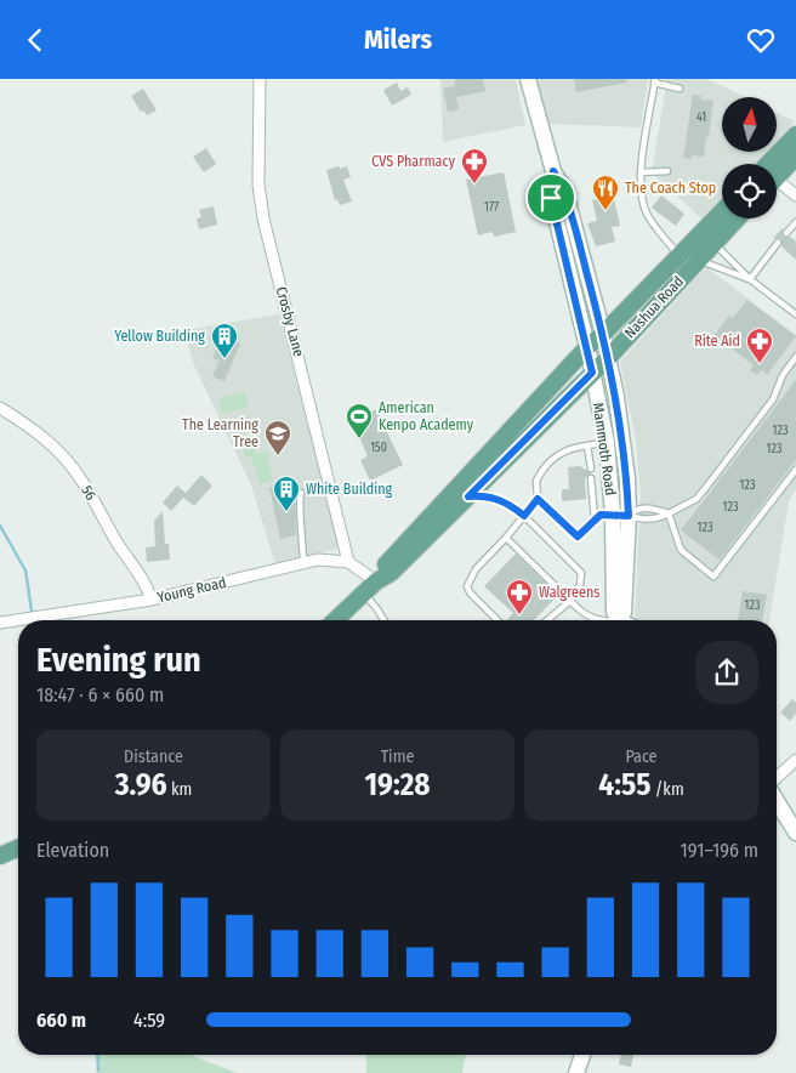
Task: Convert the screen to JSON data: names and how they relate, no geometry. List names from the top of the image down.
{
  "streets": {
    "main road": ["Nashua Road", "Mammoth Road"],
    "street": ["Crosby Lane", "56", "Young Road"]
  },
  "crossings": [
    ["Nashua Road", "Mammoth Road"],
    ["Crosby Lane", "Young Road"],
    ["56", "Young Road"]
  ],
  "places": {
    "pharmacy": ["CVS Pharmacy", "Rite Aid", "Walgreens"],
    "restaurant": ["The Coach Stop"],
    "building": ["Yellow Building", "White Building"],
    "sports": ["American Kenpo Academy"],
    "school or university": ["The Learning Tree"]
  },
  "house_numbers": [
    "41",
    "177",
    "123",
    "150",
    "123",
    "123",
    "123",
    "123",
    "123"
  ],
  "north": "top",
  "page": {
    "header": "Milers",
    "heading": ["Evening run", "18:47 · 6 × 660 m"],
    "stats": [
      ["Distance", "3.96 km"],
      ["Time", "19:28"],
      ["Pace", "4:55 /km"]
    ],
    "chart": ["Elevation", "191–196 m"],
    "list": [
      {
        "name": "660 m",
        "note": "4:59"
      }
    ]
  }
}
